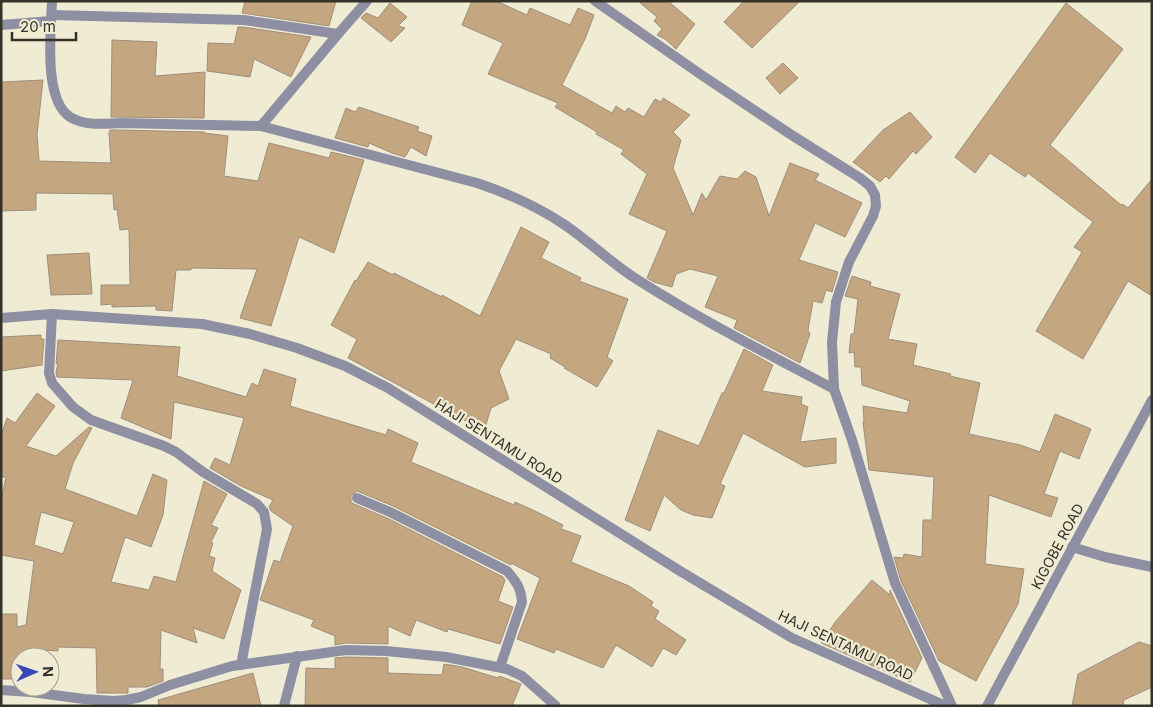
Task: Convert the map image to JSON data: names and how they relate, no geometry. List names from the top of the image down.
{
  "streets": {
    "street": ["HAJI SENTAMU ROAD", "KIGOBE ROAD"]
  },
  "scale_bar": "20 m",
  "north": "right"
}
